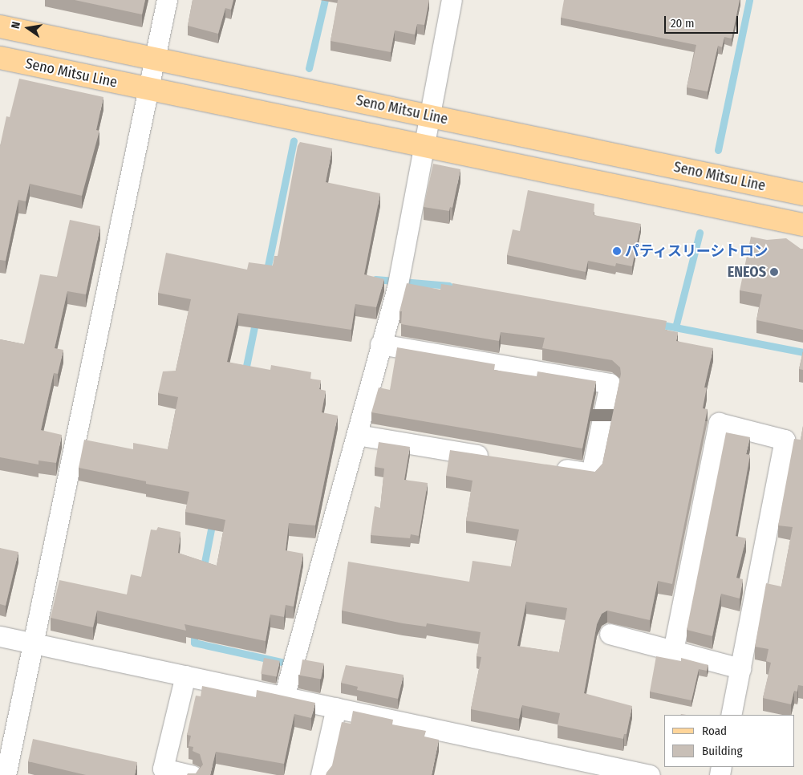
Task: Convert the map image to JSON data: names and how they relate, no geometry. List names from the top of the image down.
{
  "streets": {
    "main road": ["Seno Mitsu Line"]
  },
  "places": ["パティスリーシトロン", "ENEOS"],
  "legend": ["Road", "Building"],
  "scale_bar": "20 m",
  "north": "left"
}
